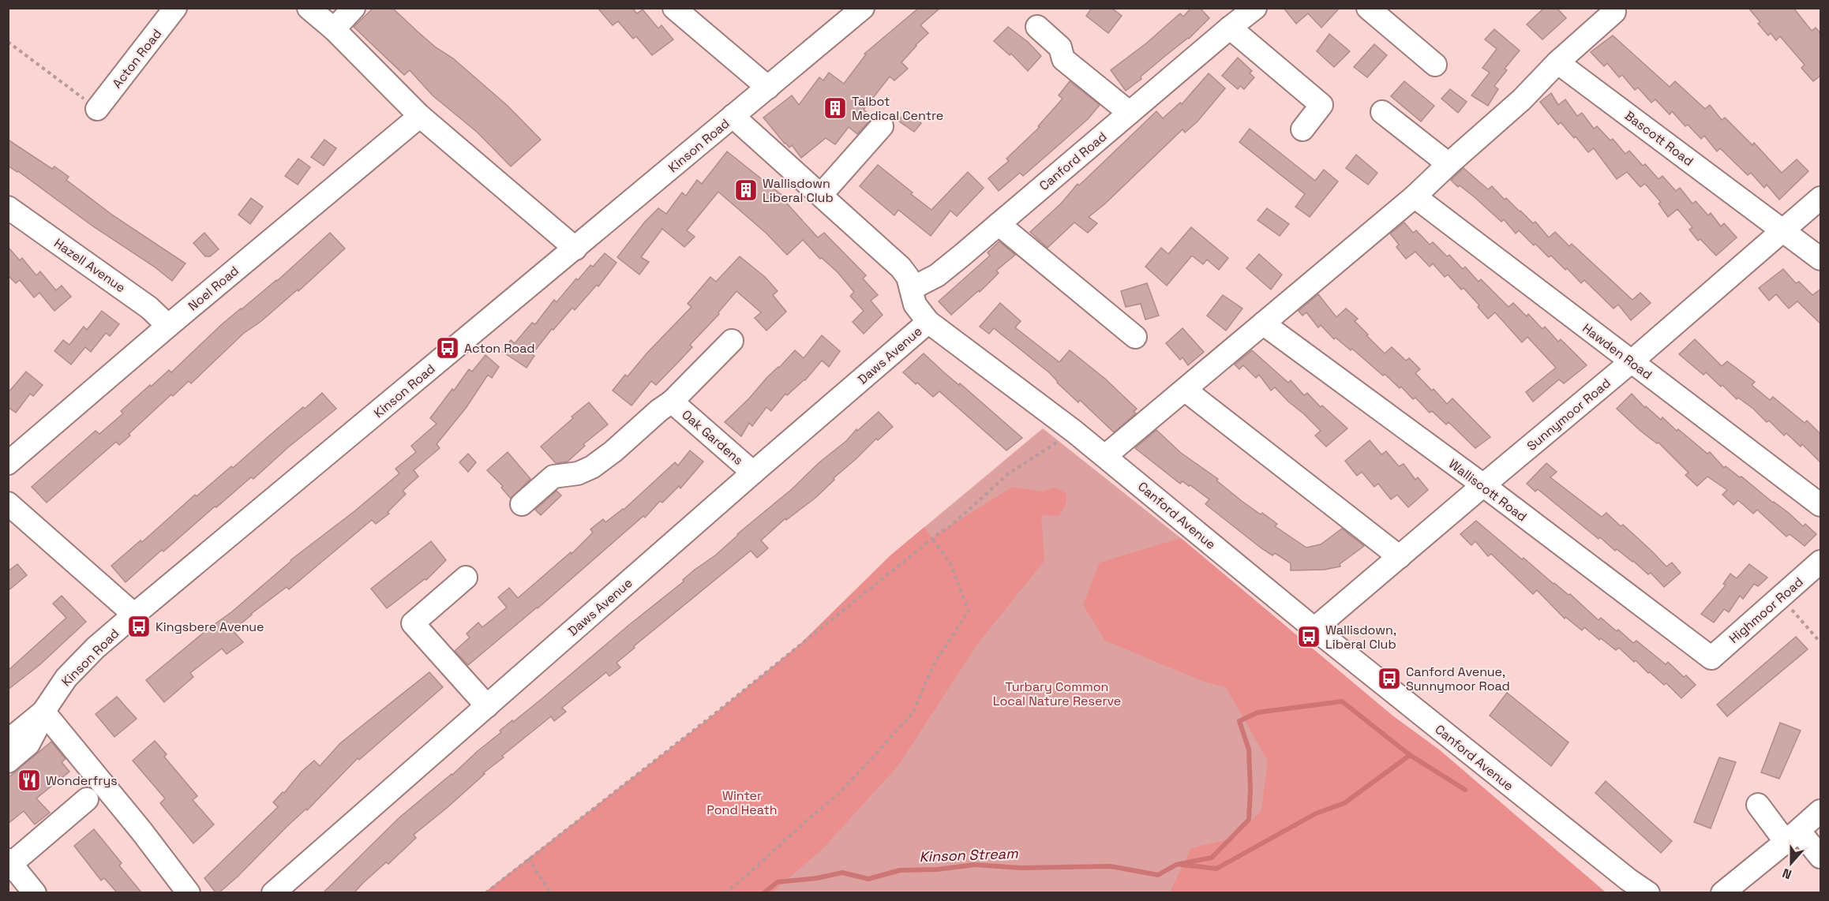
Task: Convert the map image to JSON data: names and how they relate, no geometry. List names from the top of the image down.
{
  "streets": {
    "street": [
      "Acton Road",
      "Bascott Road",
      "Kinson Road",
      "Canford Road",
      "Hazell Avenue",
      "Noel Road",
      "Hawden Road",
      "Daws Avenue",
      "Sunnymoor Road",
      "Oak Gardens",
      "Walliscott Road",
      "Canford Avenue",
      "Highmoor Road"
    ]
  },
  "crossings": [
    ["Bascott Road", "Sunnymoor Road"],
    ["Kinson Road", "Canford Avenue"],
    ["Canford Road", "Canford Avenue"],
    ["Hazell Avenue", "Noel Road"],
    ["Hawden Road", "Sunnymoor Road"],
    ["Daws Avenue", "Oak Gardens"],
    ["Daws Avenue", "Canford Avenue"],
    ["Sunnymoor Road", "Walliscott Road"],
    ["Sunnymoor Road", "Canford Avenue"],
    ["Walliscott Road", "Highmoor Road"]
  ],
  "water": ["Kinson Stream"],
  "parks": ["Turbary Common Local Nature Reserve", "Winter Pond Heath"],
  "places": {
    "building": ["Talbot Medical Centre", "Wallisdown Liberal Club"],
    "bus stop": [
      "Acton Road",
      "Kingsbere Avenue",
      "Wallisdown, Liberal Club",
      "Canford Avenue, Sunnymoor Road"
    ],
    "restaurant": ["Wonderfrys"]
  },
  "north": "bottom"
}
